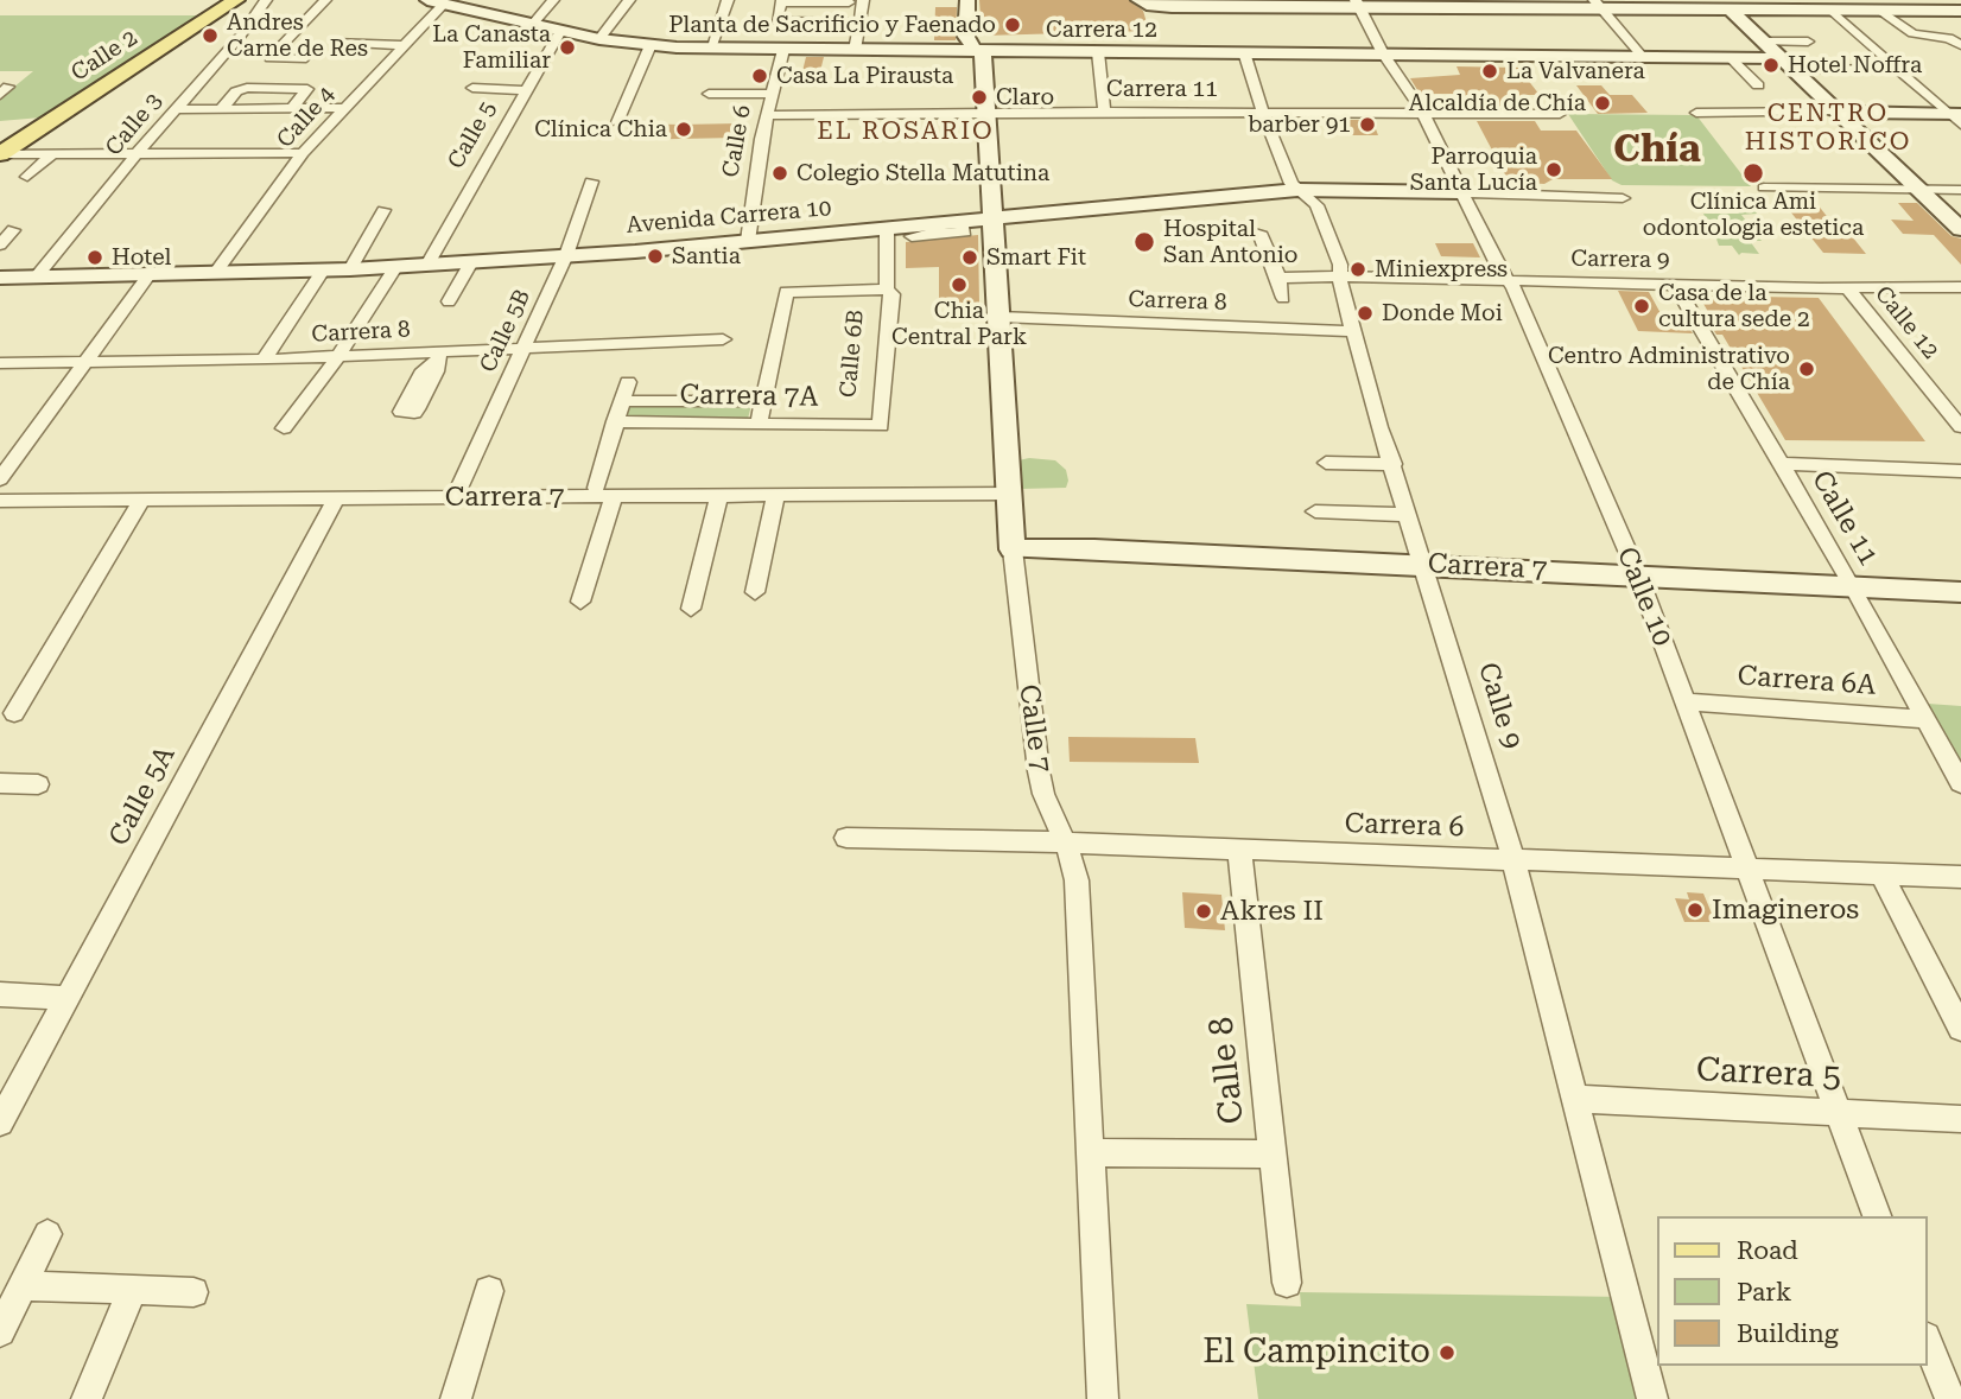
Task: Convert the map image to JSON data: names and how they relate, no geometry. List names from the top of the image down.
{
  "streets": {
    "main road": [
      "Carrera 12",
      "Calle 2",
      "Avenida Carrera 10",
      "Carrera 7",
      "Calle 7"
    ],
    "street": [
      "Carrera 11",
      "Calle 4",
      "Calle 3",
      "Calle 5",
      "Calle 6",
      "Carrera 9",
      "Carrera 8",
      "Calle 12",
      "Calle 5B",
      "Calle 6B",
      "Carrera 7A",
      "Calle 11",
      "Calle 10",
      "Carrera 6A",
      "Calle 9",
      "Calle 5A",
      "Carrera 6",
      "Calle 8",
      "Carrera 5"
    ]
  },
  "crossings": [
    ["Carrera 12", "Calle 4"],
    ["Carrera 12", "Calle 5"],
    ["Carrera 12", "Calle 6"],
    ["Carrera 12", "Calle 10"],
    ["Carrera 12", "Calle 9"],
    ["Carrera 12", "Calle 7"],
    ["Carrera 11", "Calle 6"],
    ["Carrera 11", "Calle 10"],
    ["Carrera 11", "Calle 9"],
    ["Carrera 11", "Calle 7"],
    ["Calle 4", "Avenida Carrera 10"],
    ["Calle 3", "Avenida Carrera 10"],
    ["Calle 5", "Avenida Carrera 10"],
    ["Calle 6", "Avenida Carrera 10"],
    ["Avenida Carrera 10", "Calle 5B"],
    ["Avenida Carrera 10", "Calle 6B"],
    ["Avenida Carrera 10", "Calle 10"],
    ["Avenida Carrera 10", "Calle 9"],
    ["Avenida Carrera 10", "Calle 7"],
    ["Carrera 9", "Calle 12"],
    ["Carrera 9", "Calle 11"],
    ["Carrera 9", "Calle 10"],
    ["Carrera 9", "Calle 9"],
    ["Carrera 8", "Calle 5B"],
    ["Carrera 8", "Calle 9"],
    ["Carrera 8", "Calle 7"],
    ["Calle 5B", "Carrera 7"],
    ["Calle 6B", "Carrera 7A"],
    ["Carrera 7", "Calle 11"],
    ["Carrera 7", "Calle 10"],
    ["Carrera 7", "Calle 9"],
    ["Carrera 7", "Calle 7"],
    ["Carrera 7", "Calle 5A"],
    ["Calle 11", "Carrera 6A"],
    ["Calle 10", "Carrera 6A"],
    ["Calle 10", "Carrera 6"],
    ["Calle 10", "Carrera 5"],
    ["Calle 9", "Carrera 6"],
    ["Calle 9", "Carrera 5"],
    ["Calle 7", "Carrera 6"],
    ["Carrera 6", "Calle 8"]
  ],
  "districts": ["CENTRO HISTORICO", "EL ROSARIO", "Chía"],
  "places": [
    "Planta de Sacrificio y Faenado",
    "Andres Carne de Res",
    "La Canasta Familiar",
    "Hotel Noffra",
    "La Valvanera",
    "Casa La Pirausta",
    "Claro",
    "Alcaldía de Chía",
    "barber 91",
    "Clínica Chia",
    "Parroquia Santa Lucía",
    "Colegio Stella Matutina",
    "Clínica Ami odontologia estetica",
    "Hospital San Antonio",
    "Santia",
    "Hotel",
    "Smart Fit",
    "Miniexpress",
    "Chia Central Park",
    "Casa de la cultura sede 2",
    "Donde Moi",
    "Centro Administrativo de Chía",
    "Imagineros",
    "Akres II",
    "El Campincito"
  ],
  "legend": ["Road", "Park", "Building"]
}
